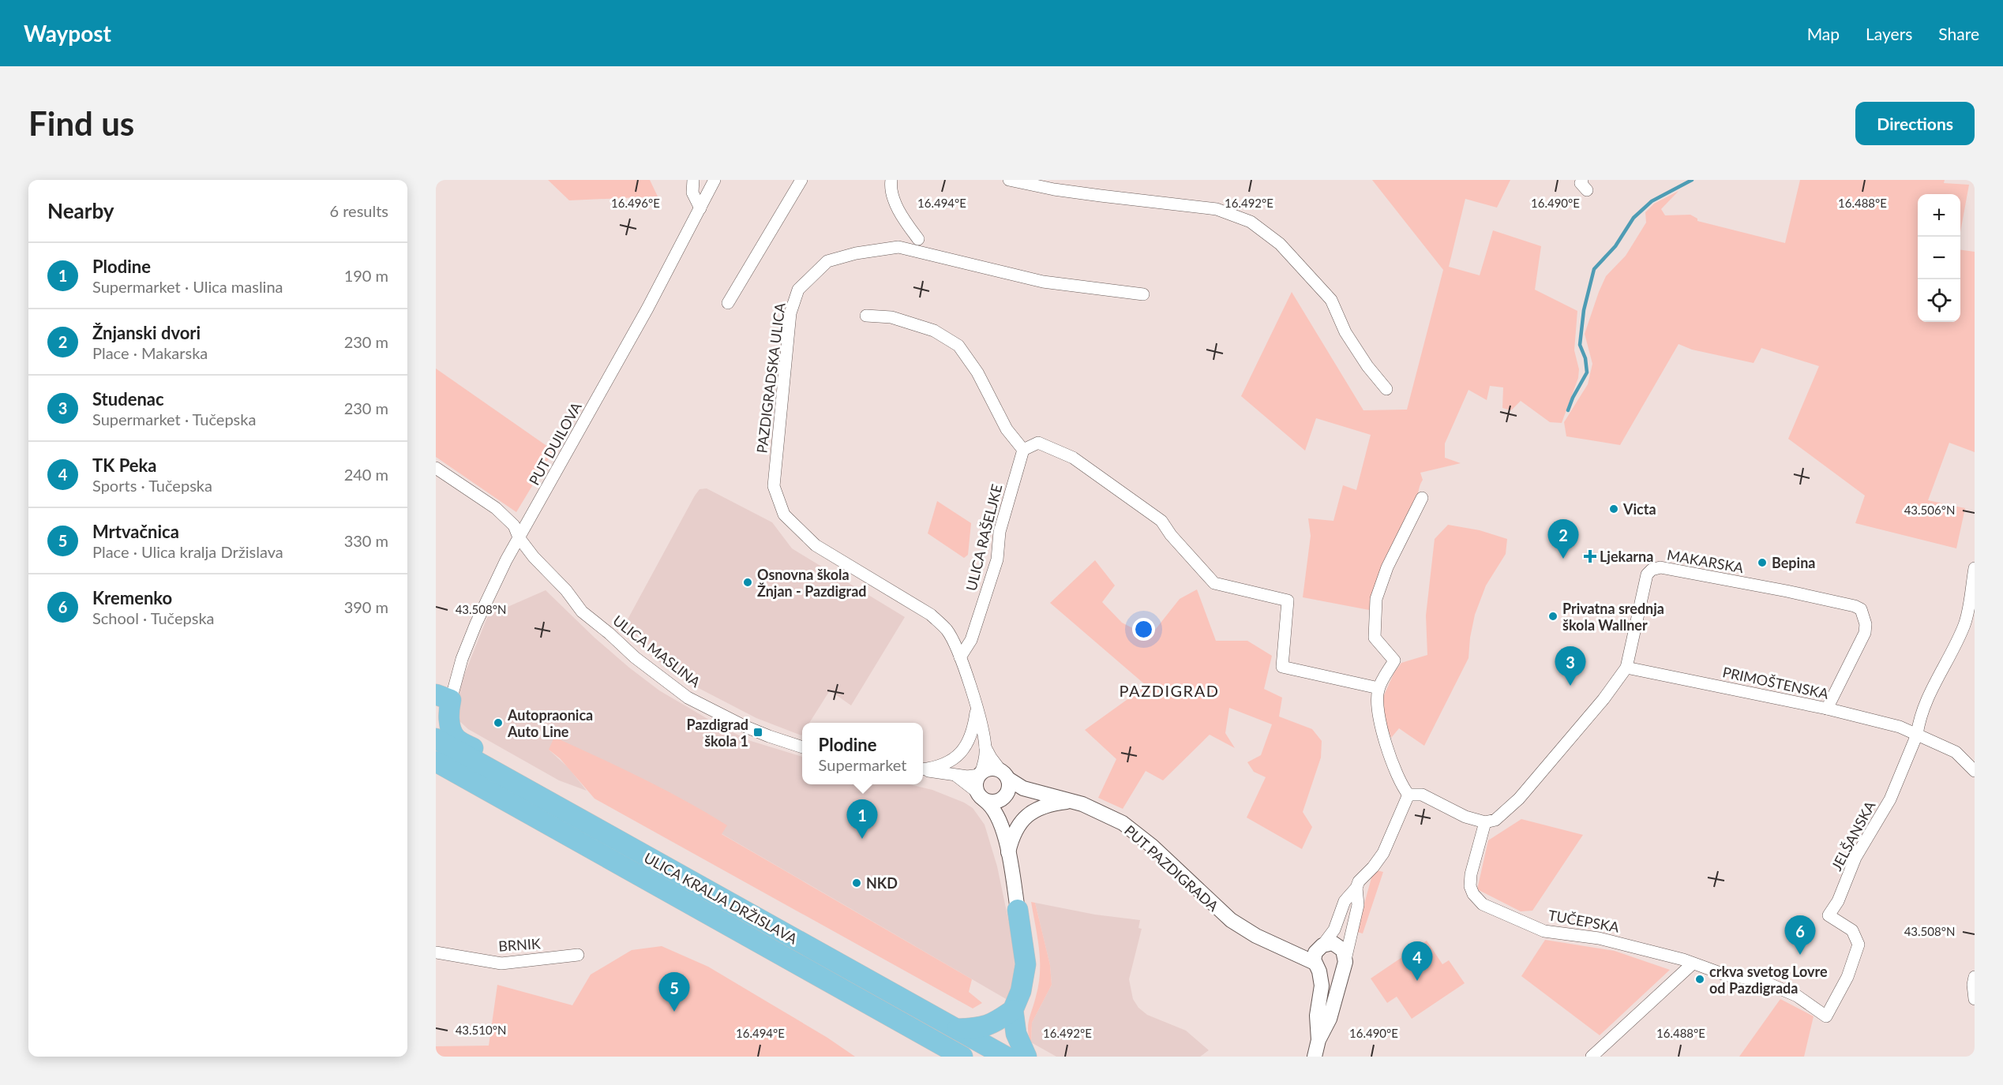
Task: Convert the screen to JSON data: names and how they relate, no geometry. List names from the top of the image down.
{
  "streets": {
    "highway": ["ULICA KRALJA DRŽISLAVA"],
    "street": [
      "PAZDIGRADSKA ULICA",
      "PUT DUILOVA",
      "ULICA RAŠELJKE",
      "MAKARSKA",
      "ULICA MASLINA",
      "PRIMOŠTENSKA",
      "JELŠANSKA",
      "PUT PAZDIGRADA",
      "TUČEPSKA",
      "BRNIK"
    ]
  },
  "crossings": [
    ["PAZDIGRADSKA ULICA", "ULICA RAŠELJKE"],
    ["PAZDIGRADSKA ULICA", "PUT PAZDIGRADA"],
    ["PUT DUILOVA", "ULICA MASLINA"],
    ["ULICA RAŠELJKE", "PUT PAZDIGRADA"],
    ["MAKARSKA", "PRIMOŠTENSKA"],
    ["PRIMOŠTENSKA", "JELŠANSKA"],
    ["JELŠANSKA", "TUČEPSKA"]
  ],
  "districts": ["PAZDIGRAD"],
  "places": {
    "other": [
      "Victa",
      "Bepina",
      "Osnovna škola Žnjan - Pazdigrad",
      "Privatna srednja škola Wallner",
      "Autopraonica Auto Line",
      "NKD",
      "crkva svetog Lovre od Pazdigrada"
    ],
    "health": ["Ljekarna"],
    "transit": ["Pazdigrad škola 1"]
  },
  "page": {
    "header": "Waypost",
    "nav": ["Map", "Layers", "Share"],
    "buttons": "Directions",
    "title": "Find us",
    "heading": ["Nearby", "6 results"],
    "map_buttons": ["+", "−"],
    "list": [
      {
        "mark": "1",
        "name": "Plodine",
        "note": "Supermarket · Ulica maslina",
        "value": "190 m"
      },
      {
        "mark": "2",
        "name": "Žnjanski dvori",
        "note": "Place · Makarska",
        "value": "230 m"
      },
      {
        "mark": "3",
        "name": "Studenac",
        "note": "Supermarket · Tučepska",
        "value": "230 m"
      },
      {
        "mark": "4",
        "name": "TK Peka",
        "note": "Sports · Tučepska",
        "value": "240 m"
      },
      {
        "mark": "5",
        "name": "Mrtvačnica",
        "note": "Place · Ulica kralja Držislava",
        "value": "330 m"
      },
      {
        "mark": "6",
        "name": "Kremenko",
        "note": "School · Tučepska",
        "value": "390 m"
      }
    ],
    "pins": [
      "2",
      "3",
      "1",
      "6",
      "4",
      "5"
    ],
    "popup": ["Plodine", "Supermarket"]
  },
  "coordinates": [
    "16.496°E",
    "16.494°E",
    "16.492°E",
    "16.490°E",
    "16.488°E",
    "43.506°N",
    "43.508°N",
    "43.510°N"
  ]
}
